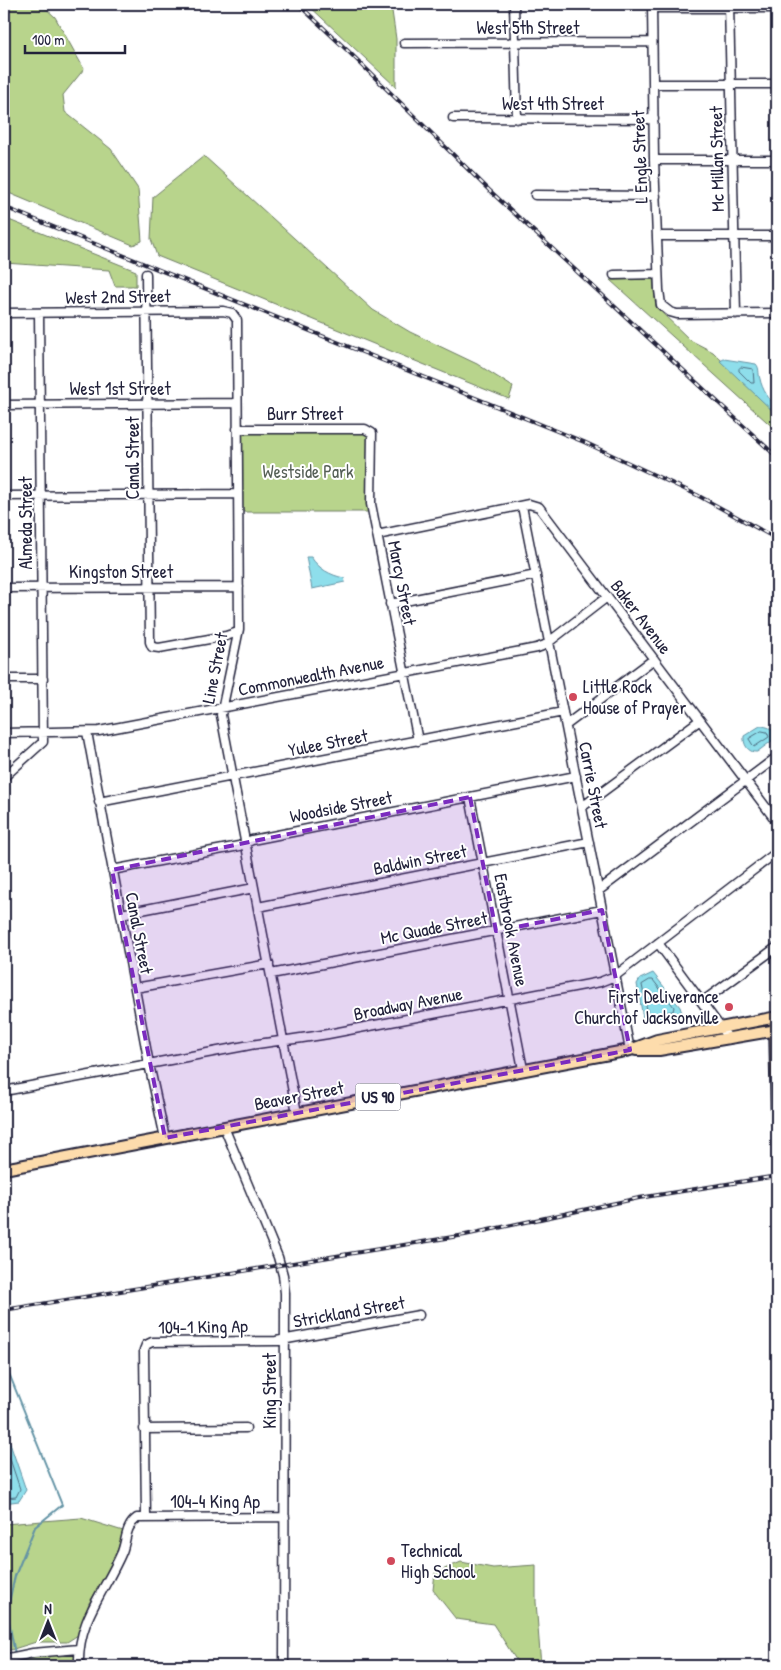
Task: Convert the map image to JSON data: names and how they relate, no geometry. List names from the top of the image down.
{
  "streets": {
    "main road": ["Beaver Street", "US 90"],
    "street": [
      "West 5th Street",
      "West 4th Street",
      "L Engle Street",
      "Mc Millan Street",
      "West 2nd Street",
      "West 1st Street",
      "Burr Street",
      "Canal Street",
      "Almeda Street",
      "Kingston Street",
      "Marcy Street",
      "Baker Avenue",
      "Line Street",
      "Commonwealth Avenue",
      "Yulee Street",
      "Carrie Street",
      "Woodside Street",
      "Baldwin Street",
      "Mc Quade Street",
      "Eastbrook Avenue",
      "Broadway Avenue",
      "Strickland Street",
      "104-1 King Ap",
      "King Street",
      "104-4 King Ap"
    ]
  },
  "crossings": [
    ["West 5th Street", "L Engle Street"],
    ["West 4th Street", "L Engle Street"],
    ["L Engle Street", "Mc Millan Street"],
    ["West 2nd Street", "Canal Street"],
    ["West 2nd Street", "Almeda Street"],
    ["West 2nd Street", "Line Street"],
    ["West 1st Street", "Canal Street"],
    ["West 1st Street", "Almeda Street"],
    ["West 1st Street", "Line Street"],
    ["Burr Street", "Marcy Street"],
    ["Burr Street", "Line Street"],
    ["Canal Street", "Kingston Street"],
    ["Canal Street", "Line Street"],
    ["Canal Street", "Commonwealth Avenue"],
    ["Canal Street", "Yulee Street"],
    ["Canal Street", "Woodside Street"],
    ["Canal Street", "Broadway Avenue"],
    ["Canal Street", "Beaver Street"],
    ["Almeda Street", "Kingston Street"],
    ["Almeda Street", "Commonwealth Avenue"],
    ["Kingston Street", "Line Street"],
    ["Marcy Street", "Commonwealth Avenue"],
    ["Marcy Street", "Yulee Street"],
    ["Baker Avenue", "Commonwealth Avenue"],
    ["Baker Avenue", "Carrie Street"],
    ["Line Street", "Commonwealth Avenue"],
    ["Line Street", "Yulee Street"],
    ["Line Street", "Woodside Street"],
    ["Line Street", "Baldwin Street"],
    ["Line Street", "Mc Quade Street"],
    ["Line Street", "Broadway Avenue"],
    ["Line Street", "Beaver Street"],
    ["Commonwealth Avenue", "Carrie Street"],
    ["Yulee Street", "Carrie Street"],
    ["Carrie Street", "Woodside Street"],
    ["Carrie Street", "Baldwin Street"],
    ["Carrie Street", "Mc Quade Street"],
    ["Carrie Street", "Broadway Avenue"],
    ["Carrie Street", "Beaver Street"],
    ["Woodside Street", "Eastbrook Avenue"],
    ["Baldwin Street", "Eastbrook Avenue"],
    ["Mc Quade Street", "Eastbrook Avenue"],
    ["Eastbrook Avenue", "Broadway Avenue"],
    ["Eastbrook Avenue", "Beaver Street"],
    ["Beaver Street", "King Street"],
    ["Strickland Street", "104-1 King Ap"],
    ["Strickland Street", "King Street"],
    ["104-1 King Ap", "King Street"],
    ["King Street", "104-4 King Ap"]
  ],
  "parks": ["Westside Park"],
  "places": ["Little Rock House of Prayer", "First Deliverance Church of Jacksonville", "Technical High School"],
  "scale_bar": "100 m",
  "north": "top"
}
